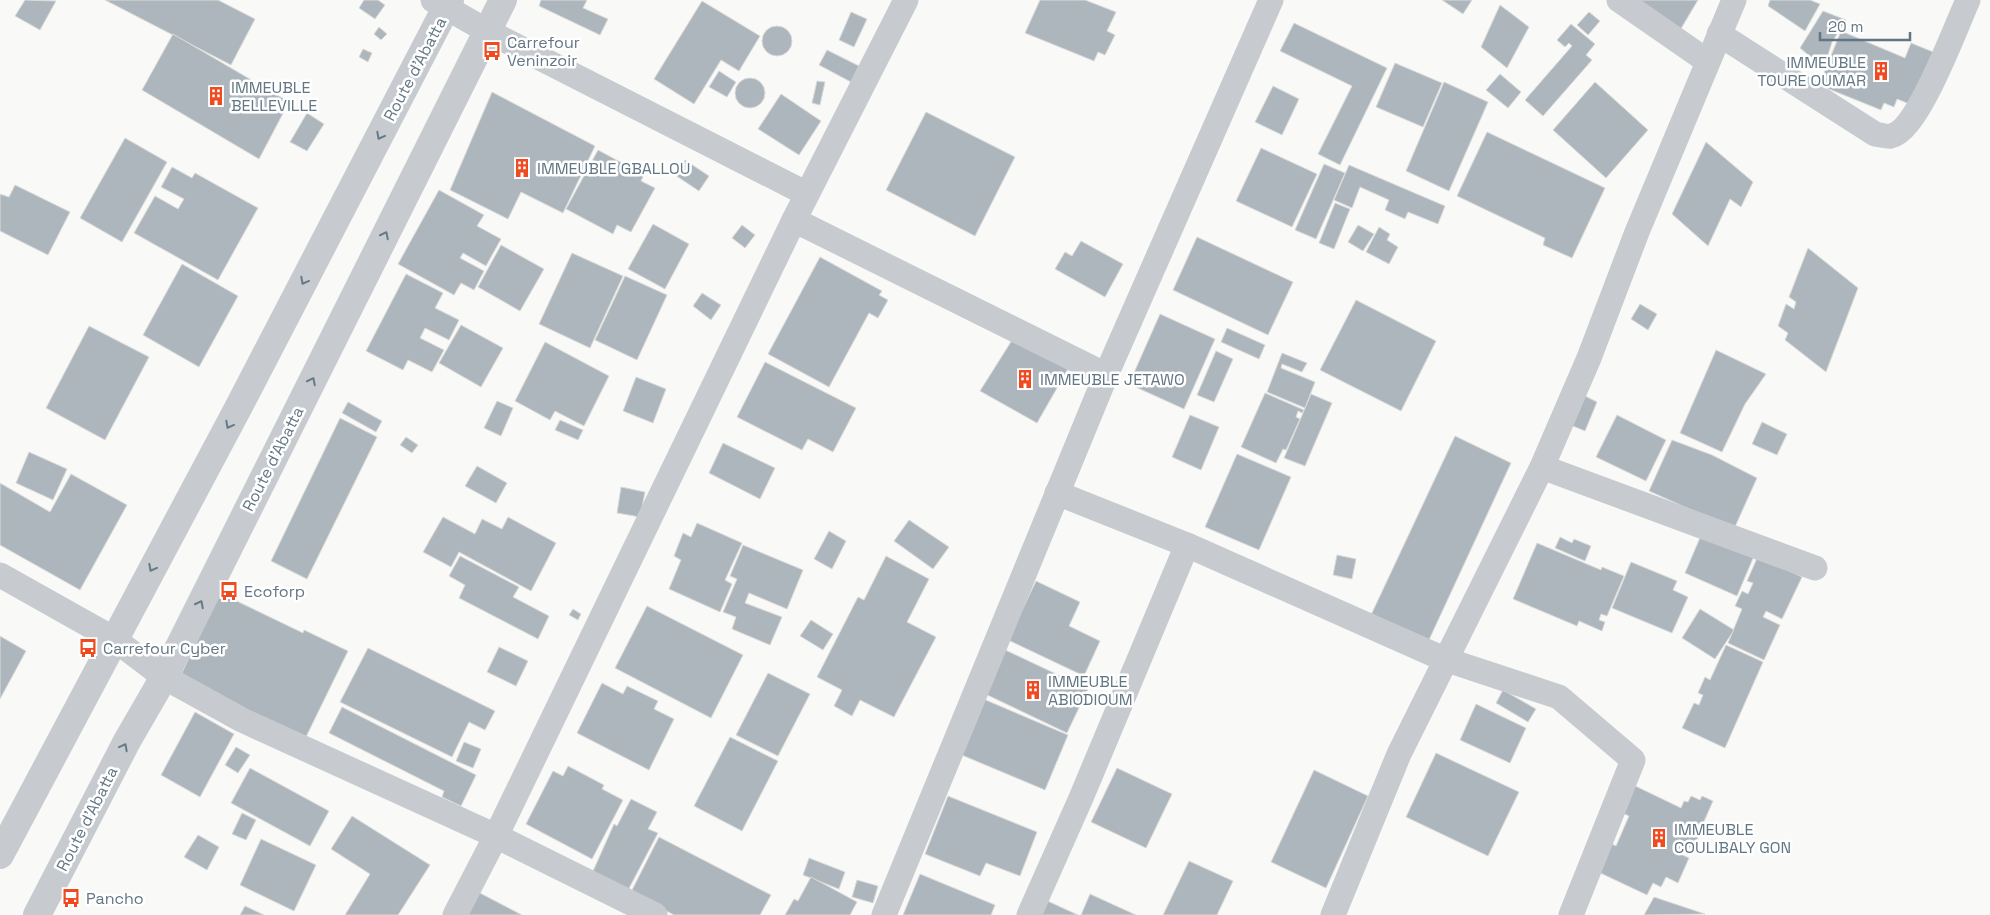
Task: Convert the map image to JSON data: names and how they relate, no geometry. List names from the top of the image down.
{
  "streets": {
    "street": ["Route d'Abatta"]
  },
  "places": {
    "bus stop": [
      "Carrefour Veninzoir",
      "Ecoforp",
      "Carrefour Cyber",
      "Pancho"
    ],
    "building": [
      "IMMEUBLE TOURE OUMAR",
      "IMMEUBLE BELLEVILLE",
      "IMMEUBLE GBALLOU",
      "IMMEUBLE JETAWO",
      "IMMEUBLE ABIODIOUM",
      "IMMEUBLE COULIBALY GON"
    ]
  },
  "scale_bar": "20 m"
}
